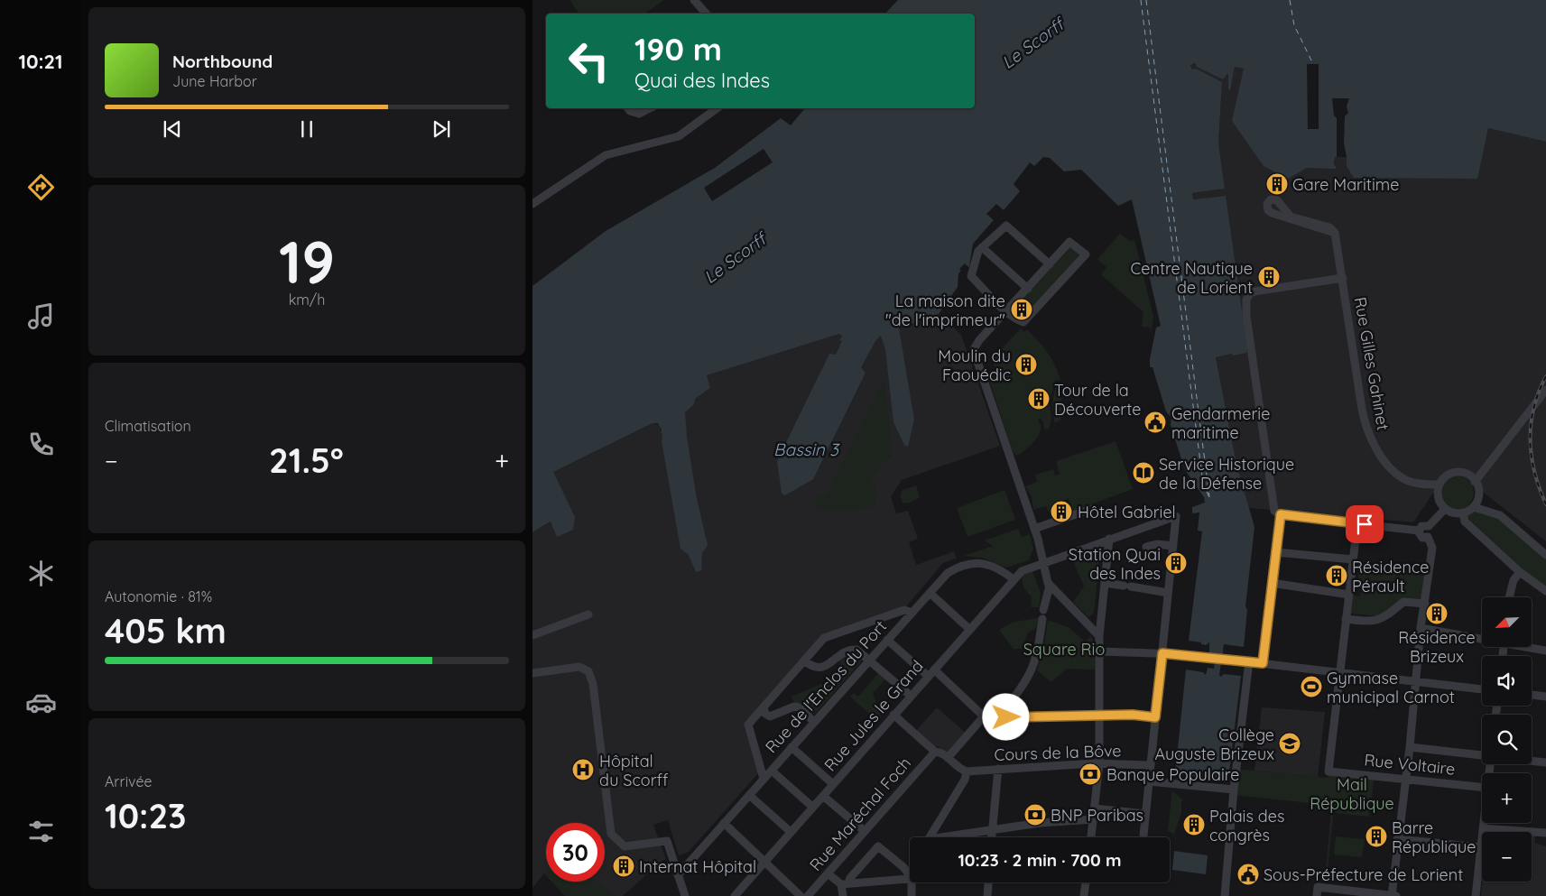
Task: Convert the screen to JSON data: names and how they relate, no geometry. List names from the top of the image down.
{
  "streets": {
    "street": [
      "Rue Gilles Gahinet",
      "Rue de l'Enclos du Port",
      "Rue Jules le Grand",
      "Cours de la Bôve",
      "Rue Voltaire",
      "Rue Maréchal Foch"
    ]
  },
  "crossings": [
    ["Rue de l'Enclos du Port", "Rue Jules le Grand"]
  ],
  "water": ["Le Scorff", "Bassin 3"],
  "parks": ["Square Rio", "Mail République"],
  "places": {
    "building": [
      "Gare Maritime",
      "Centre Nautique de Lorient",
      "La maison dite \"de l'imprimeur\"",
      "Moulin du Faouédic",
      "Tour de la Découverte",
      "Hôtel Gabriel",
      "Station Quai des Indes",
      "Résidence Pérault",
      "Résidence Brizeux",
      "Palais des congrès",
      "Barre République",
      "Internat Hôpital"
    ],
    "public building": ["Gendarmerie maritime", "Sous-Préfecture de Lorient"],
    "library": ["Service Historique de la Défense"],
    "sports": ["Gymnase municipal Carnot"],
    "school or university": ["Collège Auguste Brizeux"],
    "hospital": ["Hôpital du Scorff"],
    "bank": ["Banque Populaire", "BNP Paribas"]
  },
  "north": "bottom left",
  "page": {
    "tabs": "10:21",
    "turn": ["190 m", "Quai des Indes"],
    "song": ["Northbound", "June Harbor"],
    "tile": [
      ["19", "km/h"],
      "Climatisation",
      ["Autonomie · 81%", "405 km"],
      ["Arrivée", "10:23"]
    ],
    "heat": ["−", "21.5°", "+"],
    "map_buttons": ["+", "−"],
    "limit": "30",
    "trip": "10:23 · 2 min · 700 m"
  }
}
